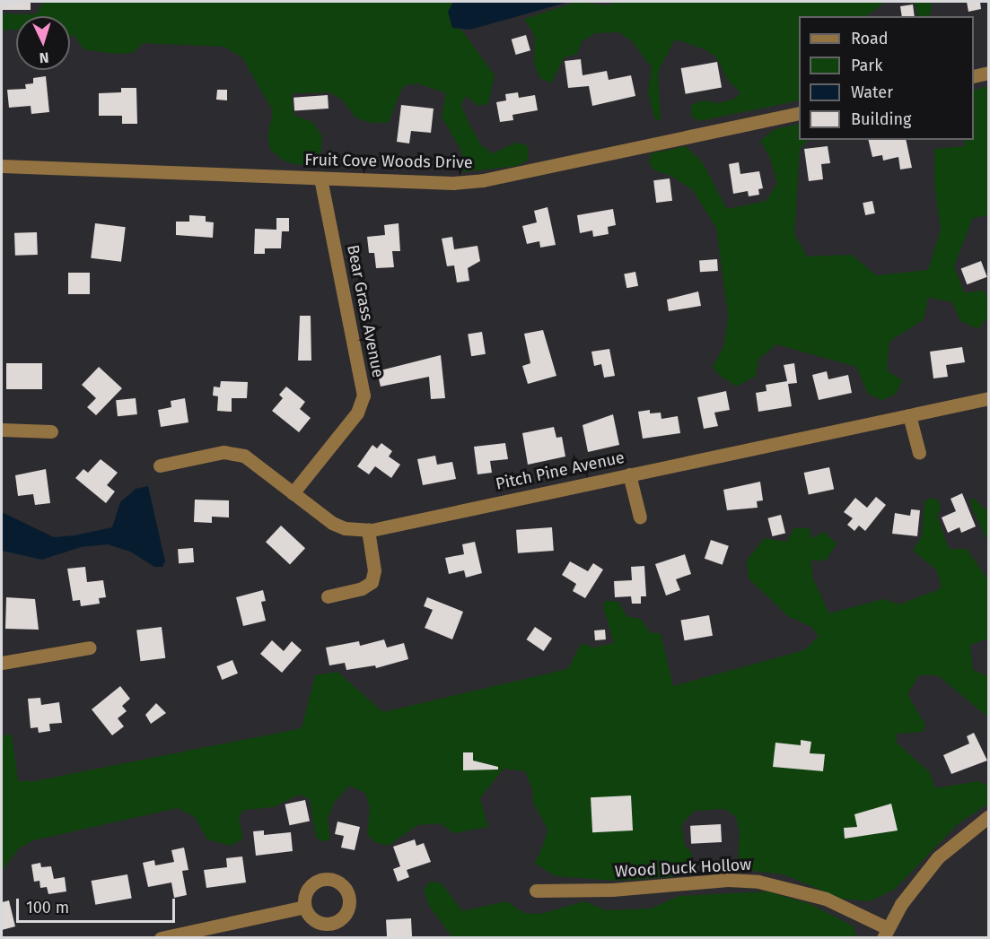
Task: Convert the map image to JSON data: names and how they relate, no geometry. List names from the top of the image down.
{
  "streets": {
    "street": [
      "Fruit Cove Woods Drive",
      "Bear Grass Avenue",
      "Pitch Pine Avenue",
      "Wood Duck Hollow"
    ]
  },
  "crossings": [
    ["Fruit Cove Woods Drive", "Bear Grass Avenue"],
    ["Bear Grass Avenue", "Pitch Pine Avenue"]
  ],
  "legend": [
    "Road",
    "Park",
    "Water",
    "Building"
  ],
  "scale_bar": "100 m",
  "north": "bottom"
}
